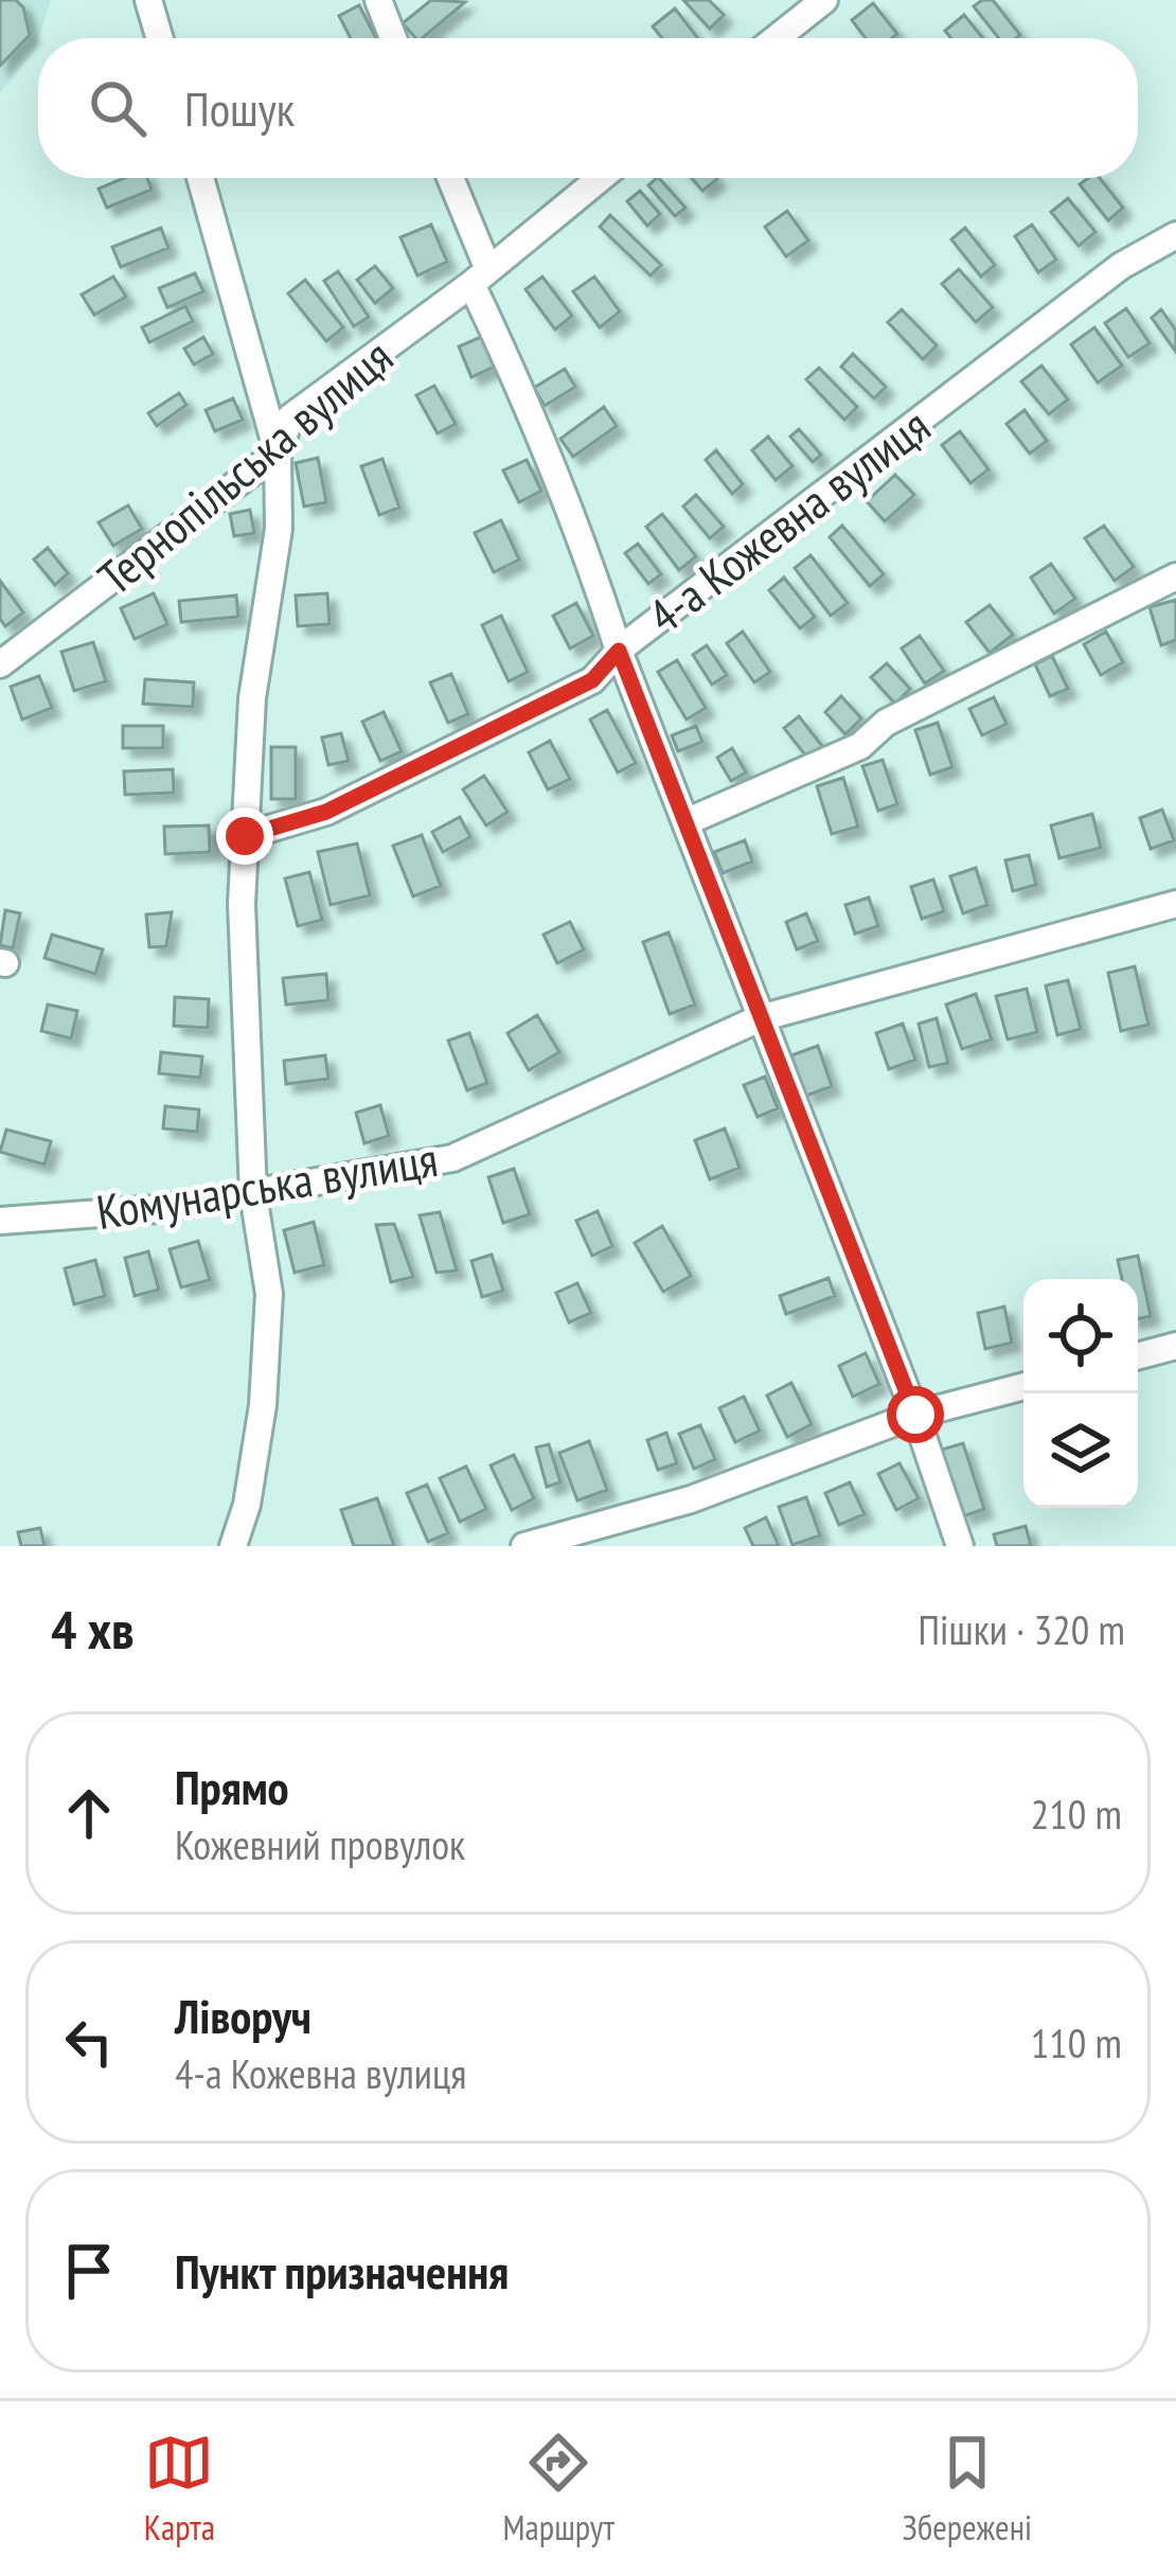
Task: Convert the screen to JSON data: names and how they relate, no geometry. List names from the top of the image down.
{
  "streets": {
    "street": ["Тернопільська вулиця", "4-а Кожевна вулиця", "Комунарська вулиця"]
  },
  "page": {
    "search": "Пошук",
    "heading": ["4 хв", "Пішки · 320 m"],
    "list": [
      ["Прямо", "Кожевний провулок", "210 m"],
      ["Ліворуч", "4-а Кожевна вулиця", "110 m"],
      "Пункт призначення"
    ],
    "nav": ["Карта", "Маршрут", "Збережені"]
  }
}
